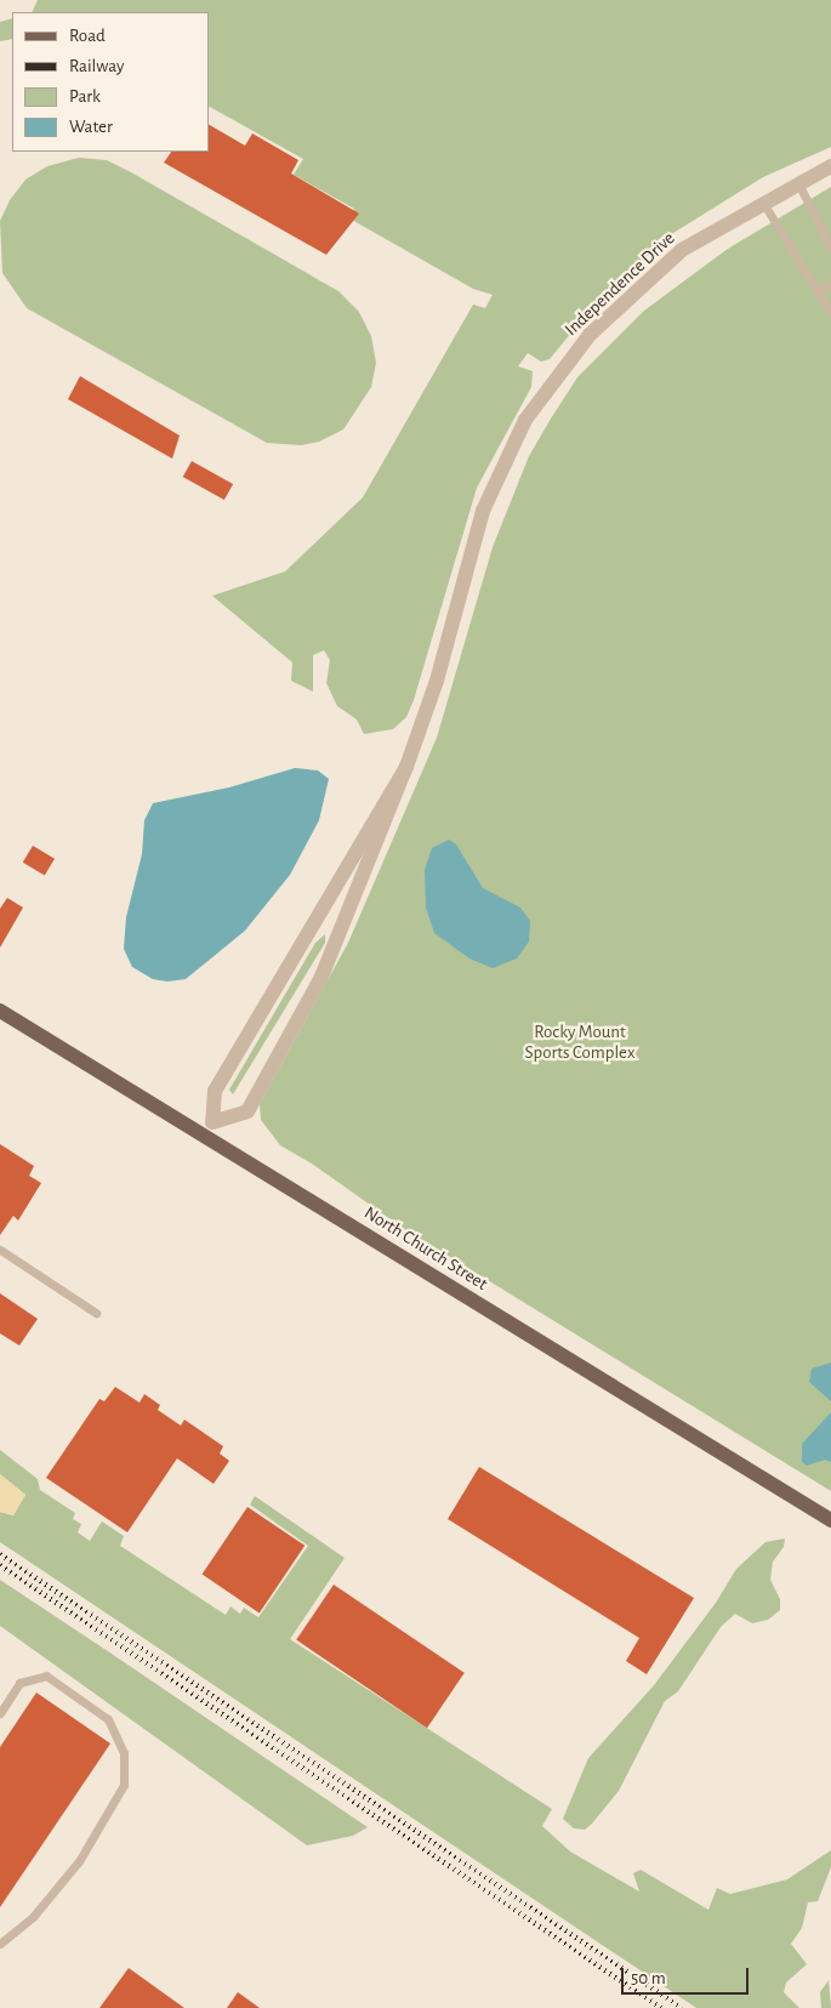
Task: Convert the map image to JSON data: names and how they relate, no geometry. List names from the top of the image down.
{
  "streets": {
    "main road": ["North Church Street"],
    "street": ["Independence Drive"]
  },
  "parks": ["Rocky Mount Sports Complex"],
  "legend": [
    "Road",
    "Railway",
    "Park",
    "Water"
  ],
  "scale_bar": "50 m"
}
